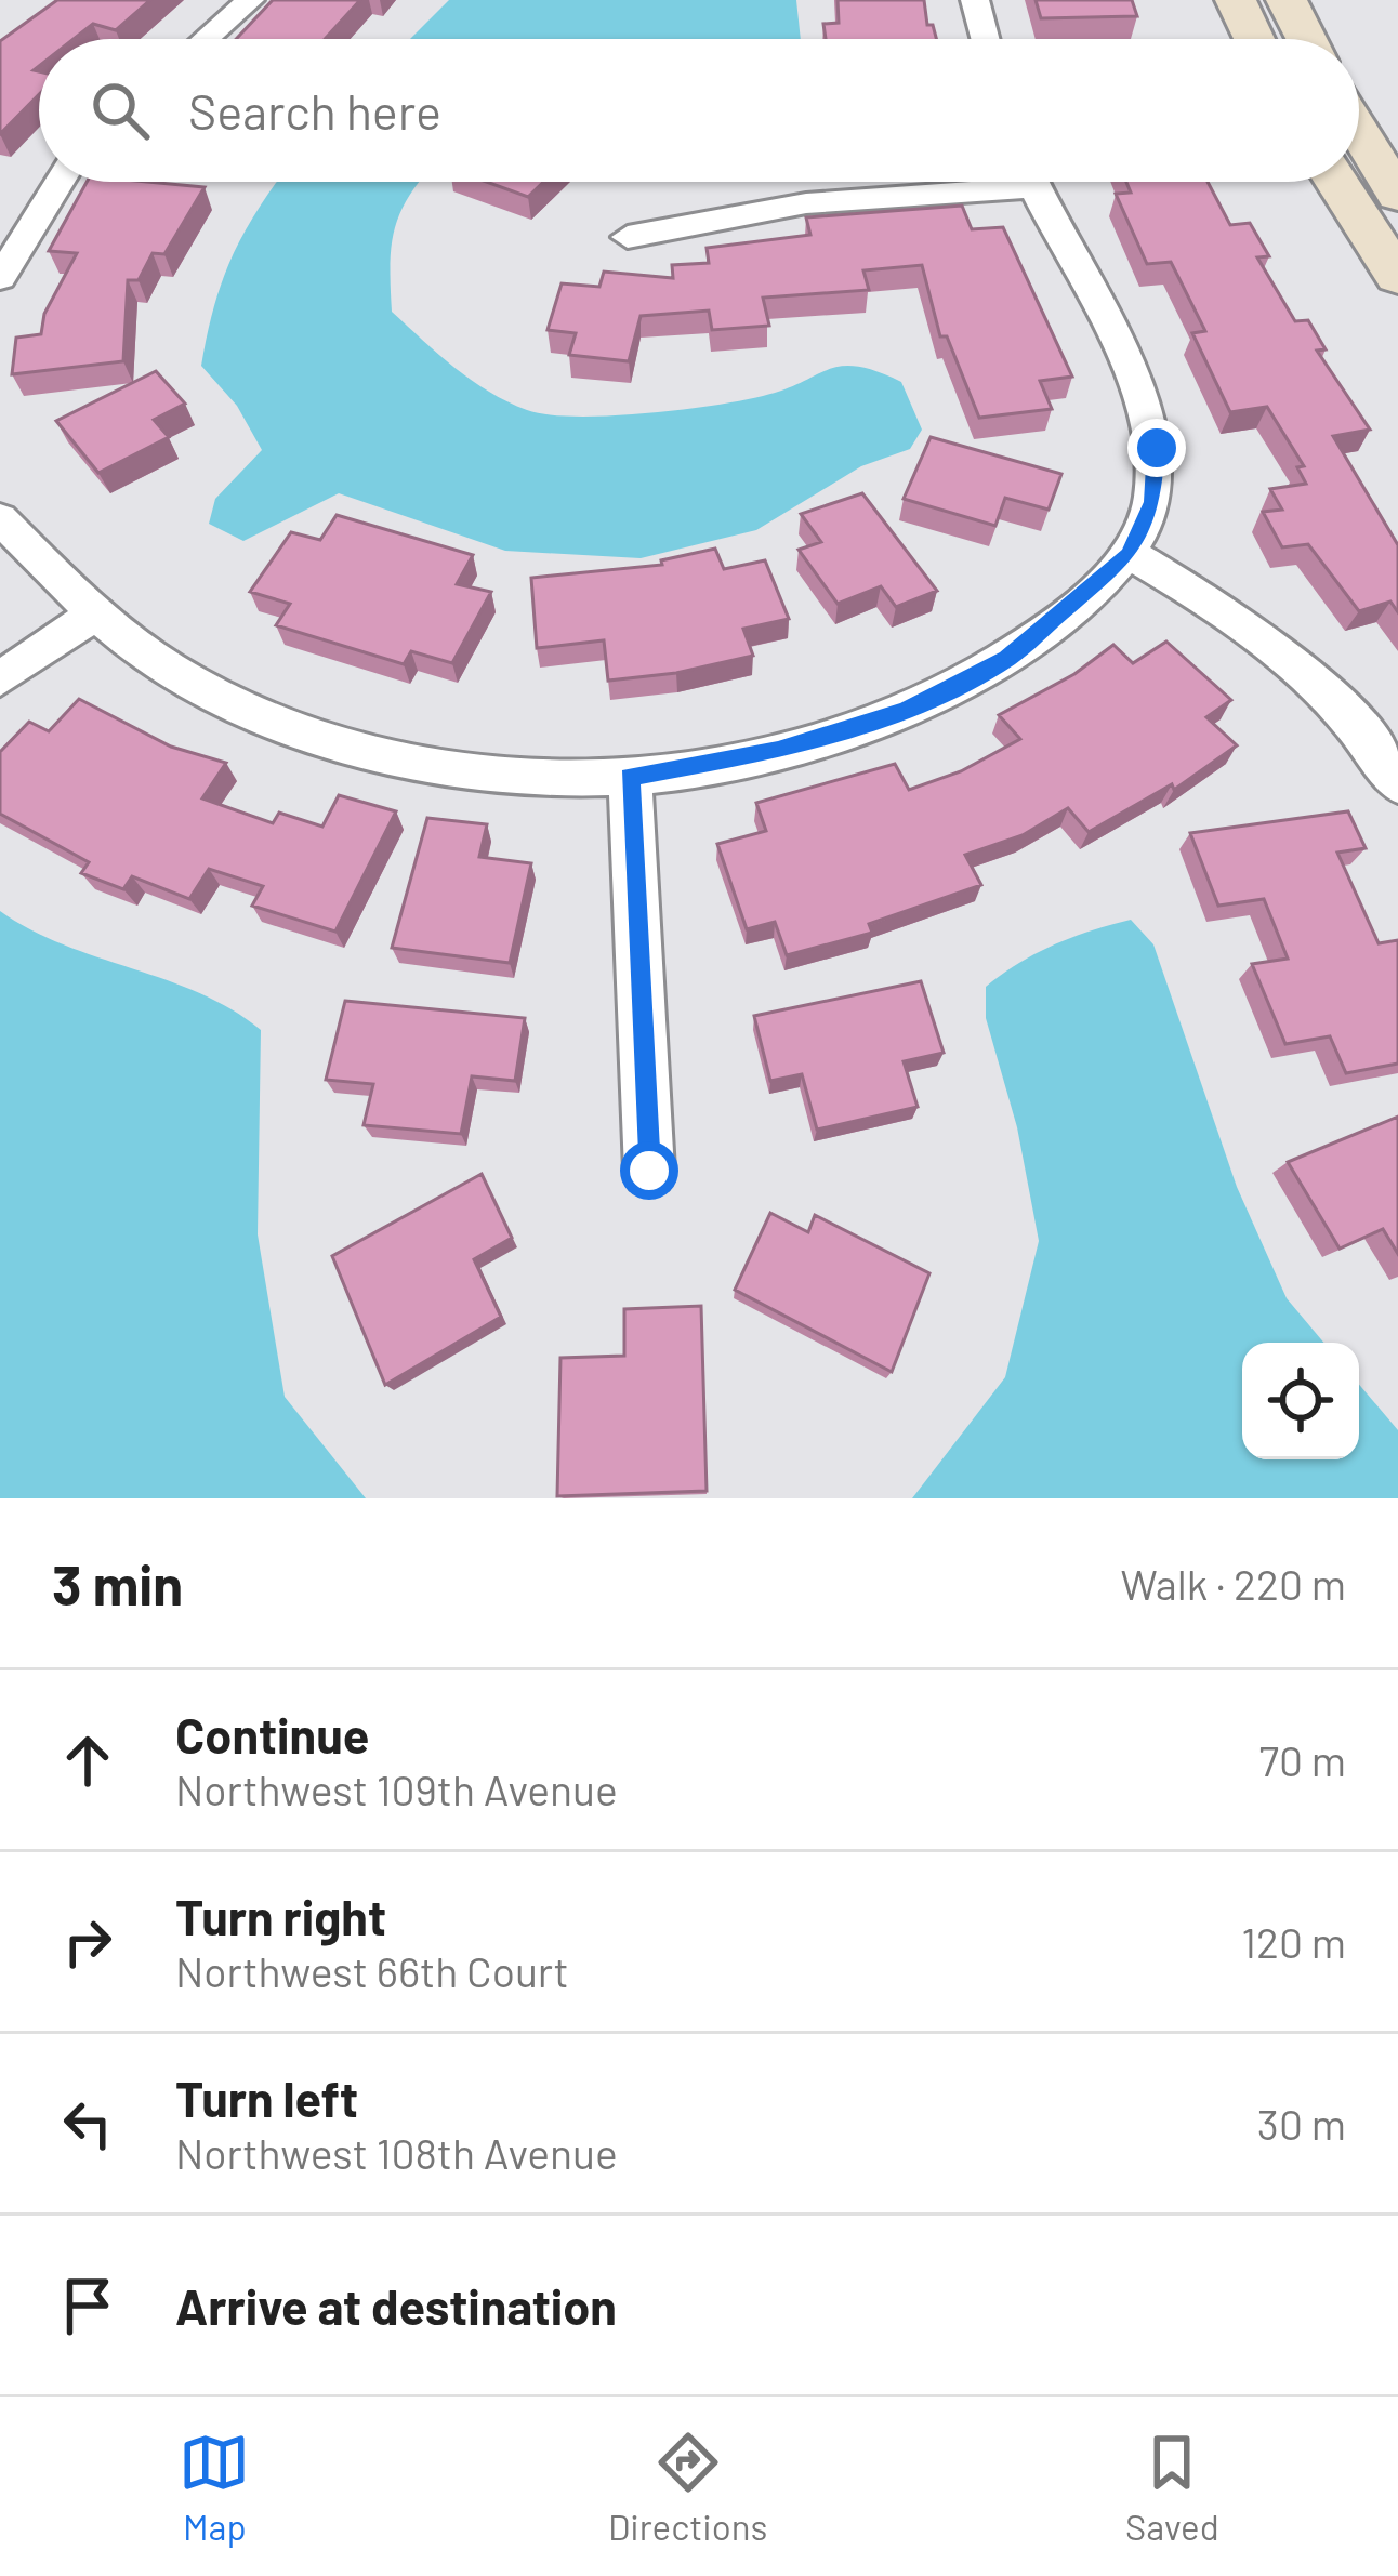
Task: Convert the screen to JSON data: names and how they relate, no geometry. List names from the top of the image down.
{
  "page": {
    "search": "Search here",
    "heading": ["3 min", "Walk · 220 m"],
    "list": [
      ["Continue", "Northwest 109th Avenue", "70 m"],
      ["Turn right", "Northwest 66th Court", "120 m"],
      ["Turn left", "Northwest 108th Avenue", "30 m"],
      "Arrive at destination"
    ],
    "nav": ["Map", "Directions", "Saved"]
  }
}
